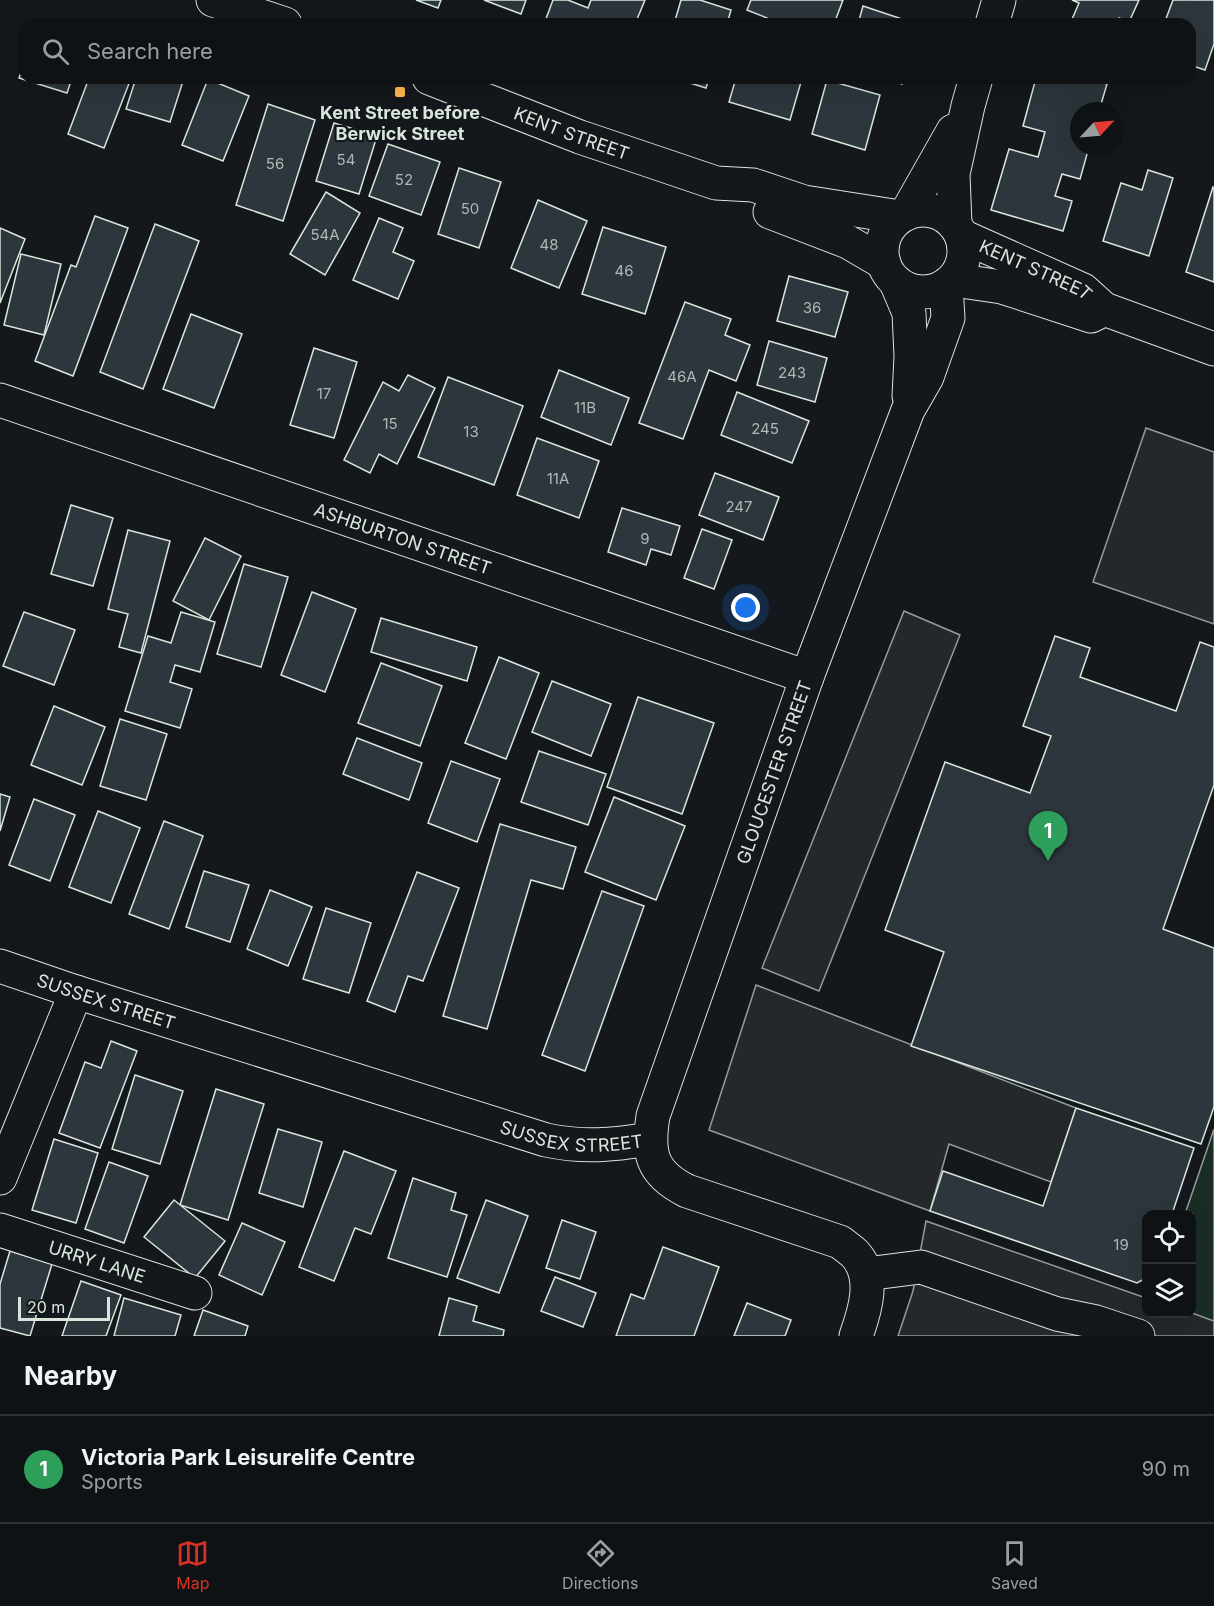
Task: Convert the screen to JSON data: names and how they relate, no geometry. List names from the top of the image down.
{
  "streets": {
    "street": [
      "KENT STREET",
      "ASHBURTON STREET",
      "GLOUCESTER STREET",
      "SUSSEX STREET",
      "URRY LANE"
    ]
  },
  "crossings": [
    ["KENT STREET", "GLOUCESTER STREET"],
    ["ASHBURTON STREET", "GLOUCESTER STREET"],
    ["GLOUCESTER STREET", "SUSSEX STREET"]
  ],
  "places": {
    "transit": ["Kent Street before Berwick Street"]
  },
  "house_numbers": [
    "54",
    "56",
    "52",
    "50",
    "54A",
    "48",
    "46",
    "36",
    "243",
    "46A",
    "17",
    "11B",
    "15",
    "245",
    "13",
    "11A",
    "247",
    "9",
    "19"
  ],
  "scale_bar": "20 m",
  "north": "top right",
  "page": {
    "search": "Search here",
    "pins": "1",
    "scale": "20 m",
    "heading": "Nearby",
    "list": [
      {
        "mark": "1",
        "name": "Victoria Park Leisurelife Centre",
        "note": "Sports",
        "value": "90 m"
      }
    ],
    "nav": ["Map", "Directions", "Saved"]
  }
}
